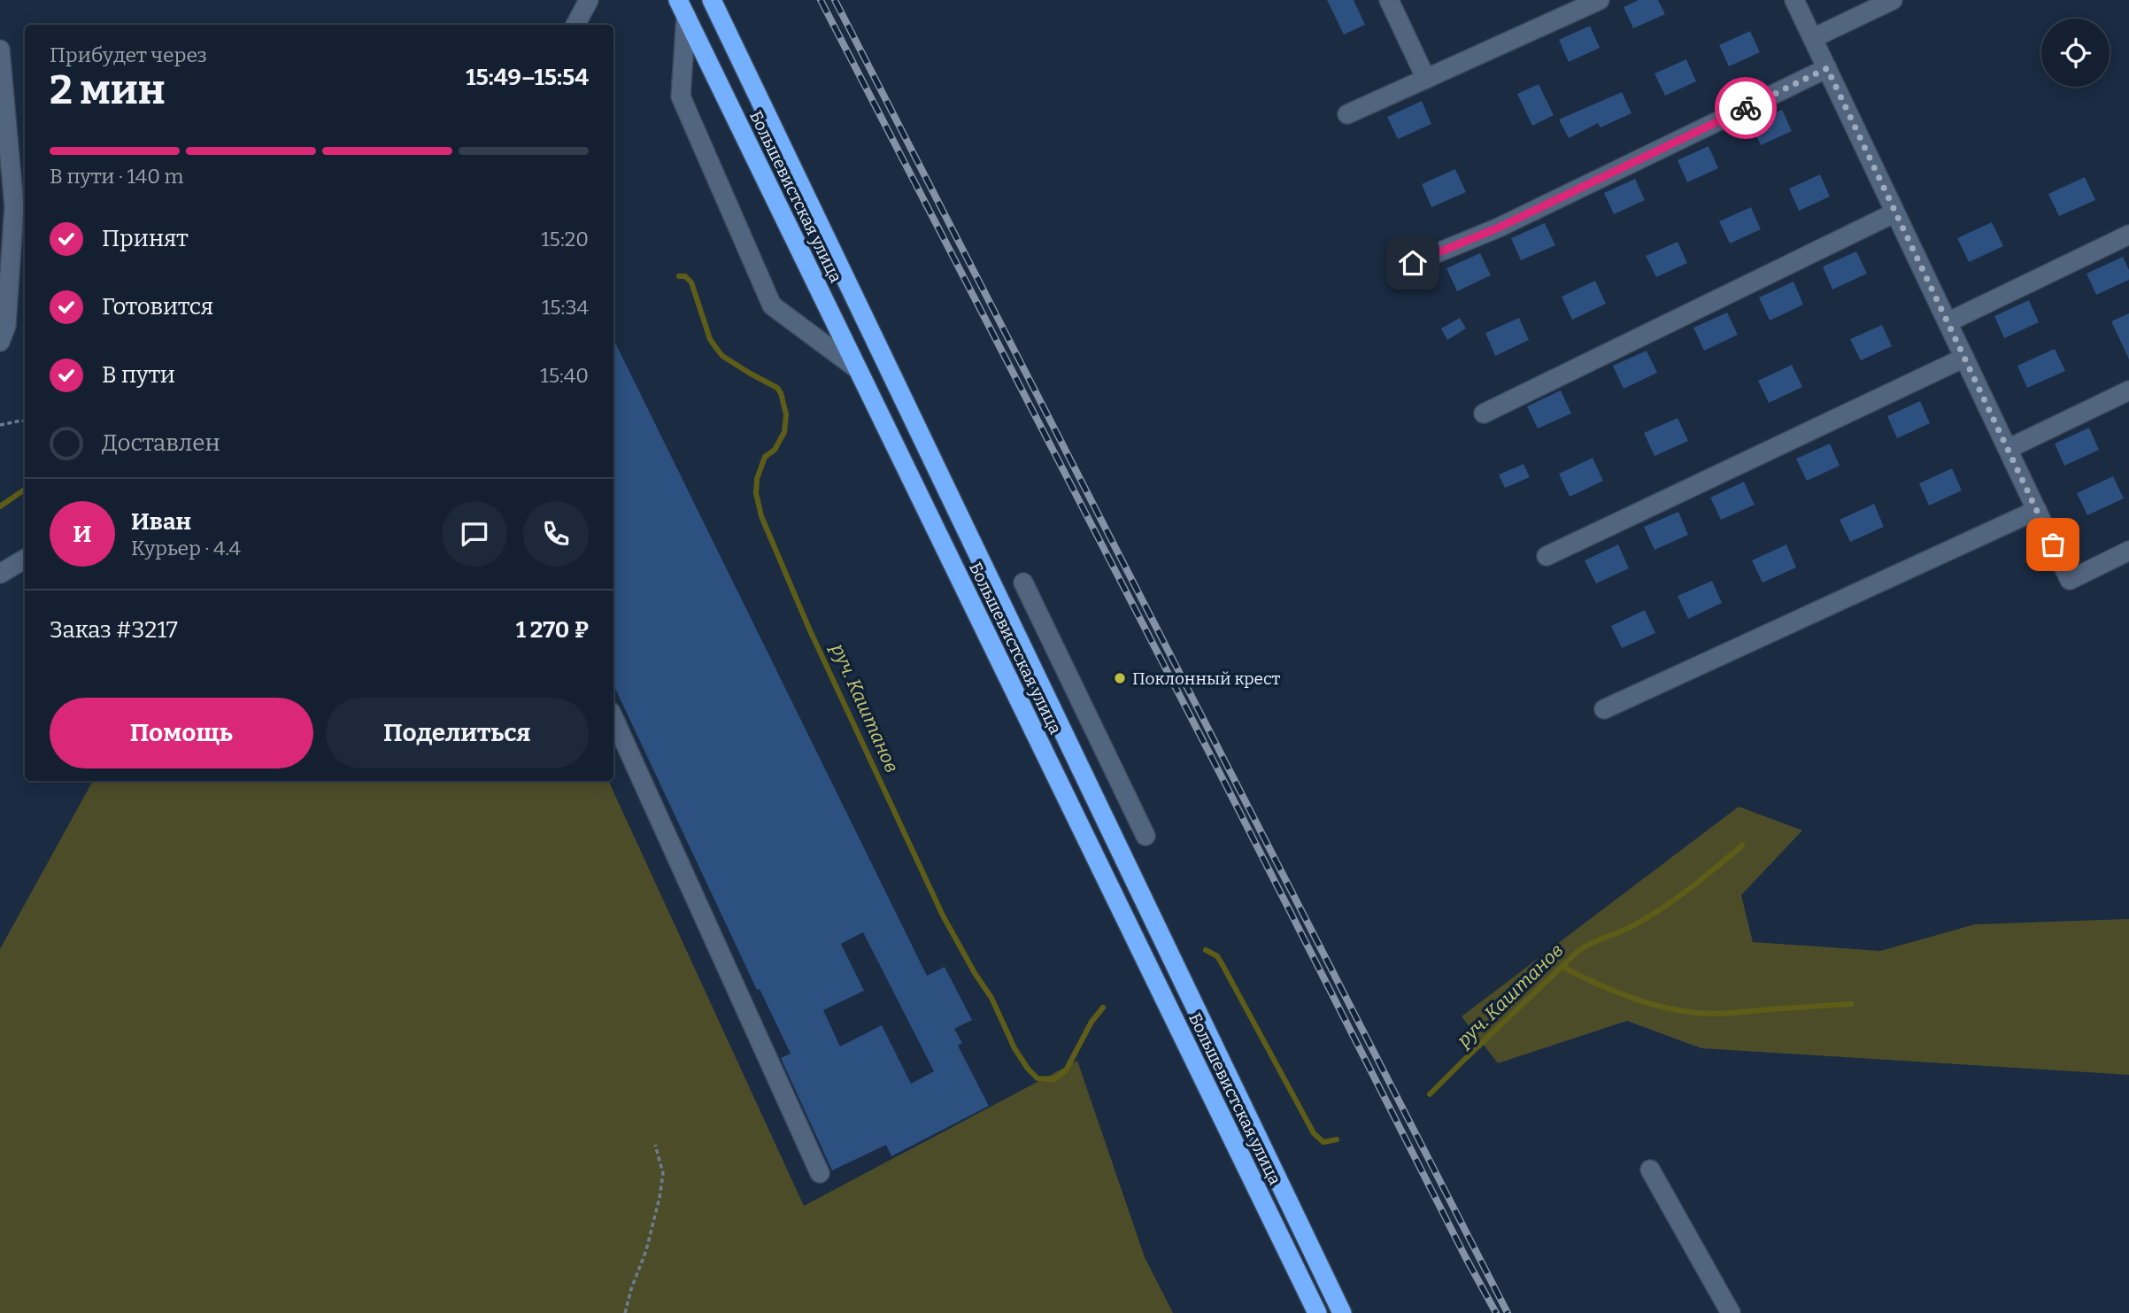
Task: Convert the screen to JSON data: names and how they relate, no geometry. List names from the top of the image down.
{
  "streets": {
    "highway": ["Большевистская улица"]
  },
  "water": ["руч. Каштанов"],
  "places": ["Поклонный крест"],
  "page": {
    "heading": ["2 мин", "Прибудет через", "15:49–15:54"],
    "panel": [
      "Иван",
      "Курьер · 4.4",
      "Заказ #3217",
      "1 270 ₽"
    ],
    "bar": "В пути · 140 m",
    "list": [
      ["Принят", "15:20"],
      ["Готовится", "15:34"],
      ["В пути", "15:40"],
      "Доставлен"
    ],
    "round": "И",
    "buttons": ["Помощь", "Поделиться"]
  }
}
